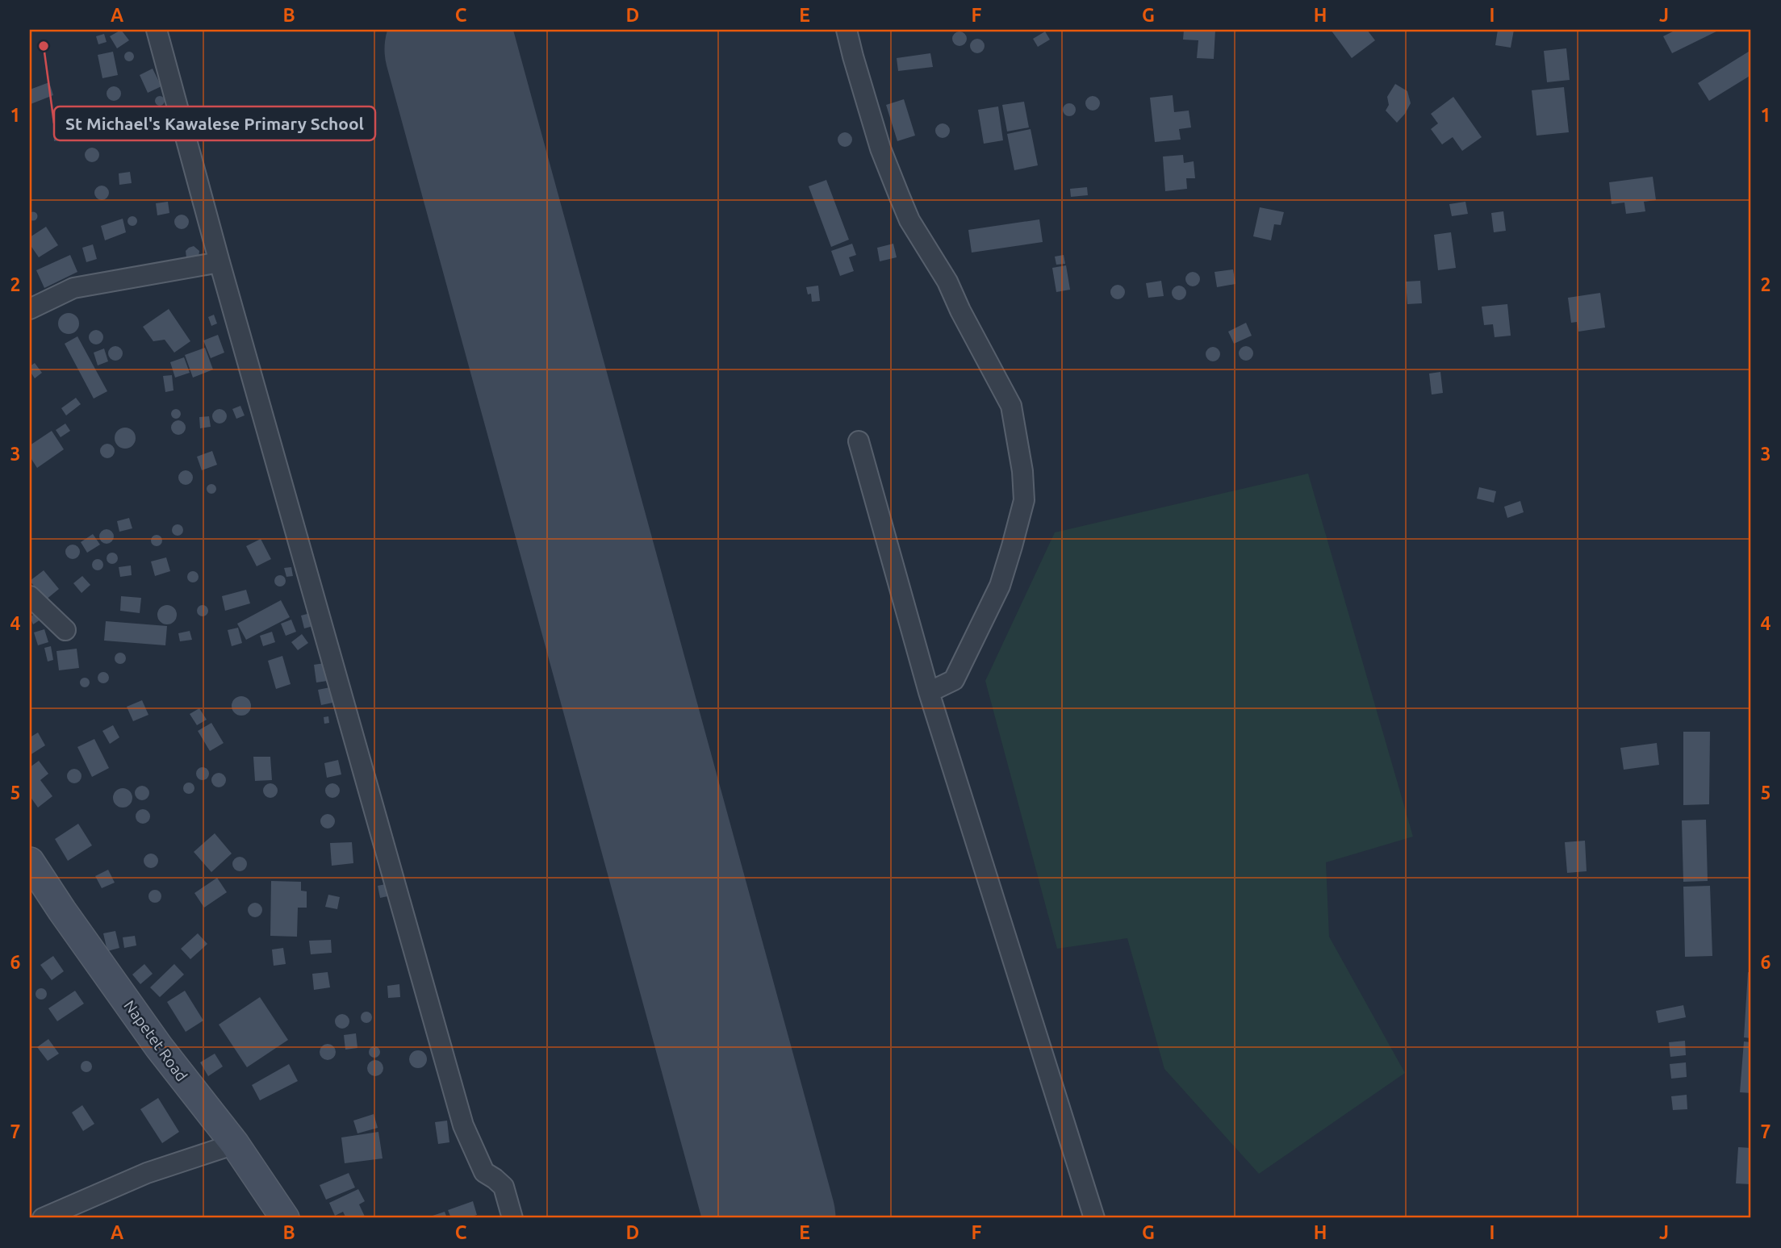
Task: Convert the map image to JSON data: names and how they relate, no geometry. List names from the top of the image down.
{
  "streets": {
    "main road": ["Napetet Road"]
  },
  "places": ["St Michael's Kawalese Primary School"],
  "grid": {
    "columns": [
      "A",
      "B",
      "C",
      "D",
      "E",
      "F",
      "G",
      "H",
      "I",
      "J"
    ],
    "rows": [
      "1",
      "2",
      "3",
      "4",
      "5",
      "6",
      "7"
    ]
  }
}
